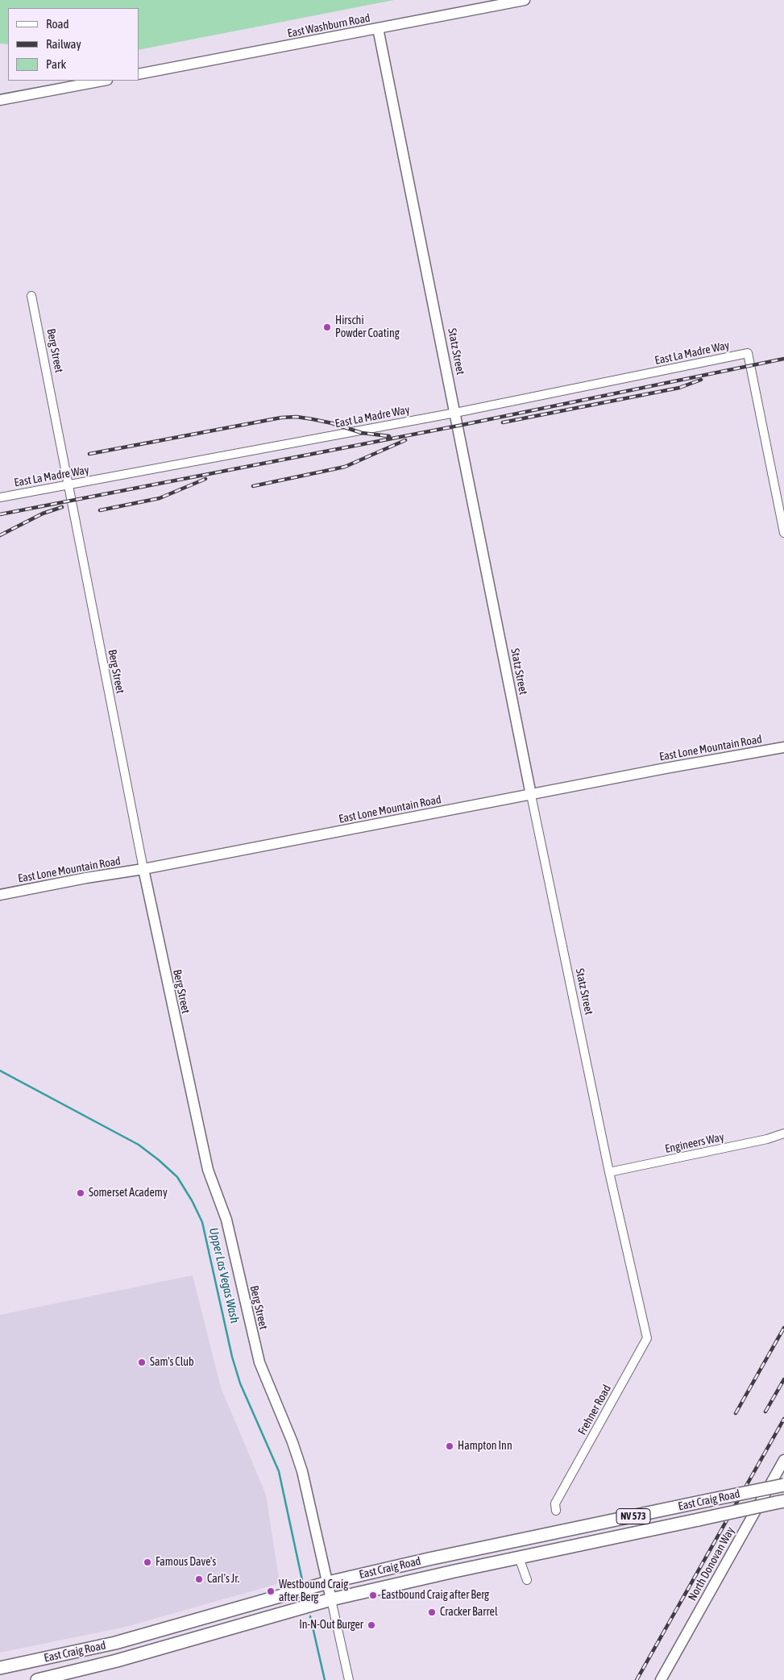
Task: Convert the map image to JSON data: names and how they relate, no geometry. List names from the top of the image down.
{
  "streets": {
    "main road": ["East Craig Road", "NV 573"],
    "street": [
      "East Washburn Road",
      "Berg Street",
      "Statz Street",
      "East La Madre Way",
      "East Lone Mountain Road",
      "Engineers Way",
      "Frehner Road",
      "North Donovan Way"
    ]
  },
  "crossings": [
    ["East Washburn Road", "Statz Street"],
    ["Berg Street", "East La Madre Way"],
    ["Berg Street", "East Lone Mountain Road"],
    ["Berg Street", "East Craig Road"],
    ["Statz Street", "East La Madre Way"],
    ["Statz Street", "East Lone Mountain Road"],
    ["Statz Street", "Engineers Way"],
    ["Statz Street", "Frehner Road"]
  ],
  "water": ["Upper Las Vegas Wash"],
  "places": [
    "Hirschi Powder Coating",
    "Somerset Academy",
    "Sam's Club",
    "Hampton Inn",
    "Famous Dave's",
    "Carl's Jr.",
    "Westbound Craig after Berg",
    "Eastbound Craig after Berg",
    "Cracker Barrel",
    "In-N-Out Burger"
  ],
  "legend": ["Road", "Railway", "Park"]
}
